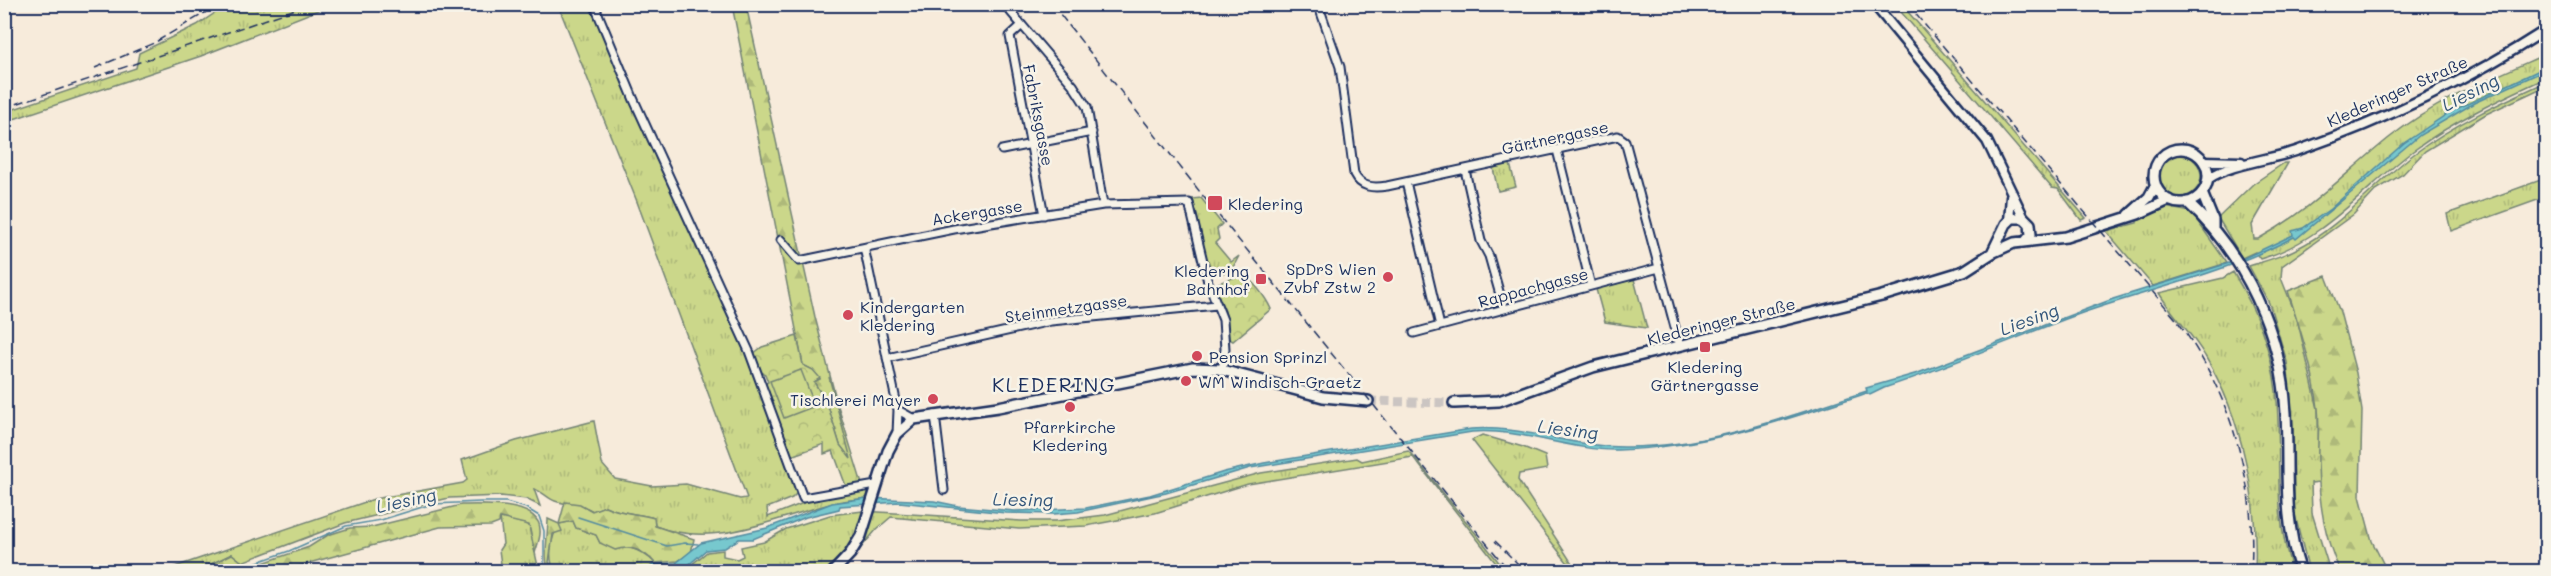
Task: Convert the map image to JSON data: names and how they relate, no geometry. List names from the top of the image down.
{
  "streets": {
    "main road": ["Klederinger Straße"],
    "street": [
      "Fabriksgasse",
      "Gärtnergasse",
      "Ackergasse",
      "Rappachgasse",
      "Steinmetzgasse"
    ]
  },
  "crossings": [
    ["Klederinger Straße", "Gärtnergasse"],
    ["Fabriksgasse", "Ackergasse"],
    ["Gärtnergasse", "Rappachgasse"],
    ["Ackergasse", "Steinmetzgasse"]
  ],
  "districts": ["KLEDERING"],
  "water": ["Liesing"],
  "places": {
    "transit": ["Kledering", "Kledering Bahnhof", "Kledering Gärtnergasse"],
    "other": [
      "SpDrS Wien Zvbf Zstw 2",
      "Kindergarten Kledering",
      "Pension Sprinzl",
      "WM Windisch-Graetz",
      "Tischlerei Mayer",
      "Pfarrkirche Kledering"
    ]
  }
}
